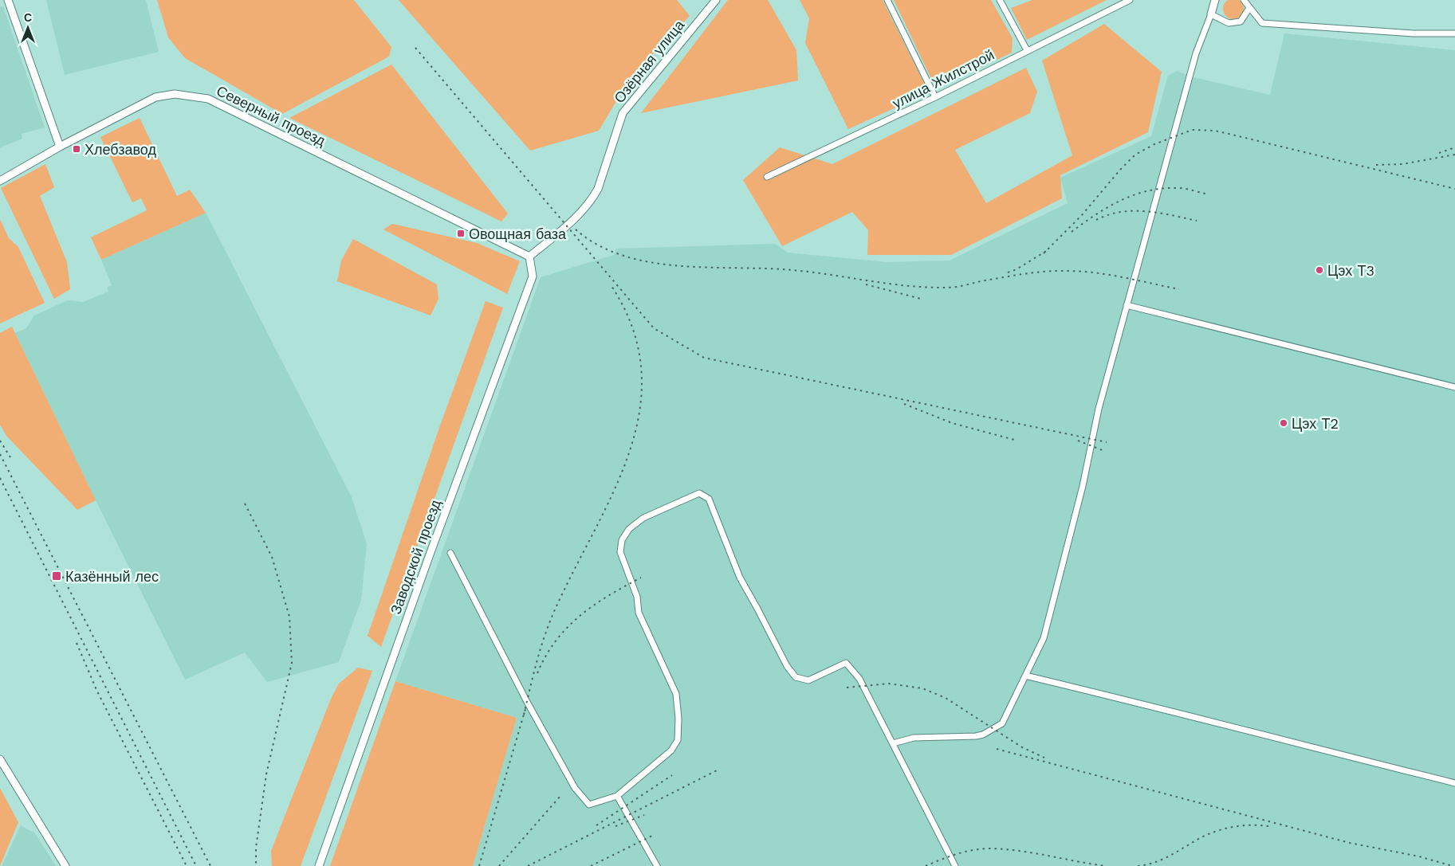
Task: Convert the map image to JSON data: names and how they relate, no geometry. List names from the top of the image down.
{
  "streets": {
    "street": [
      "Озёрная улица",
      "улица Жилстрой",
      "Северный проезд",
      "Заводской проезд"
    ]
  },
  "crossings": [
    ["Озёрная улица", "Северный проезд"],
    ["Озёрная улица", "Заводской проезд"],
    ["Северный проезд", "Заводской проезд"]
  ],
  "places": {
    "transit": ["Хлебзавод", "Овощная база", "Казённый лес"],
    "other": ["Цэх Т3", "Цэх Т2"]
  },
  "north": "top"
}
